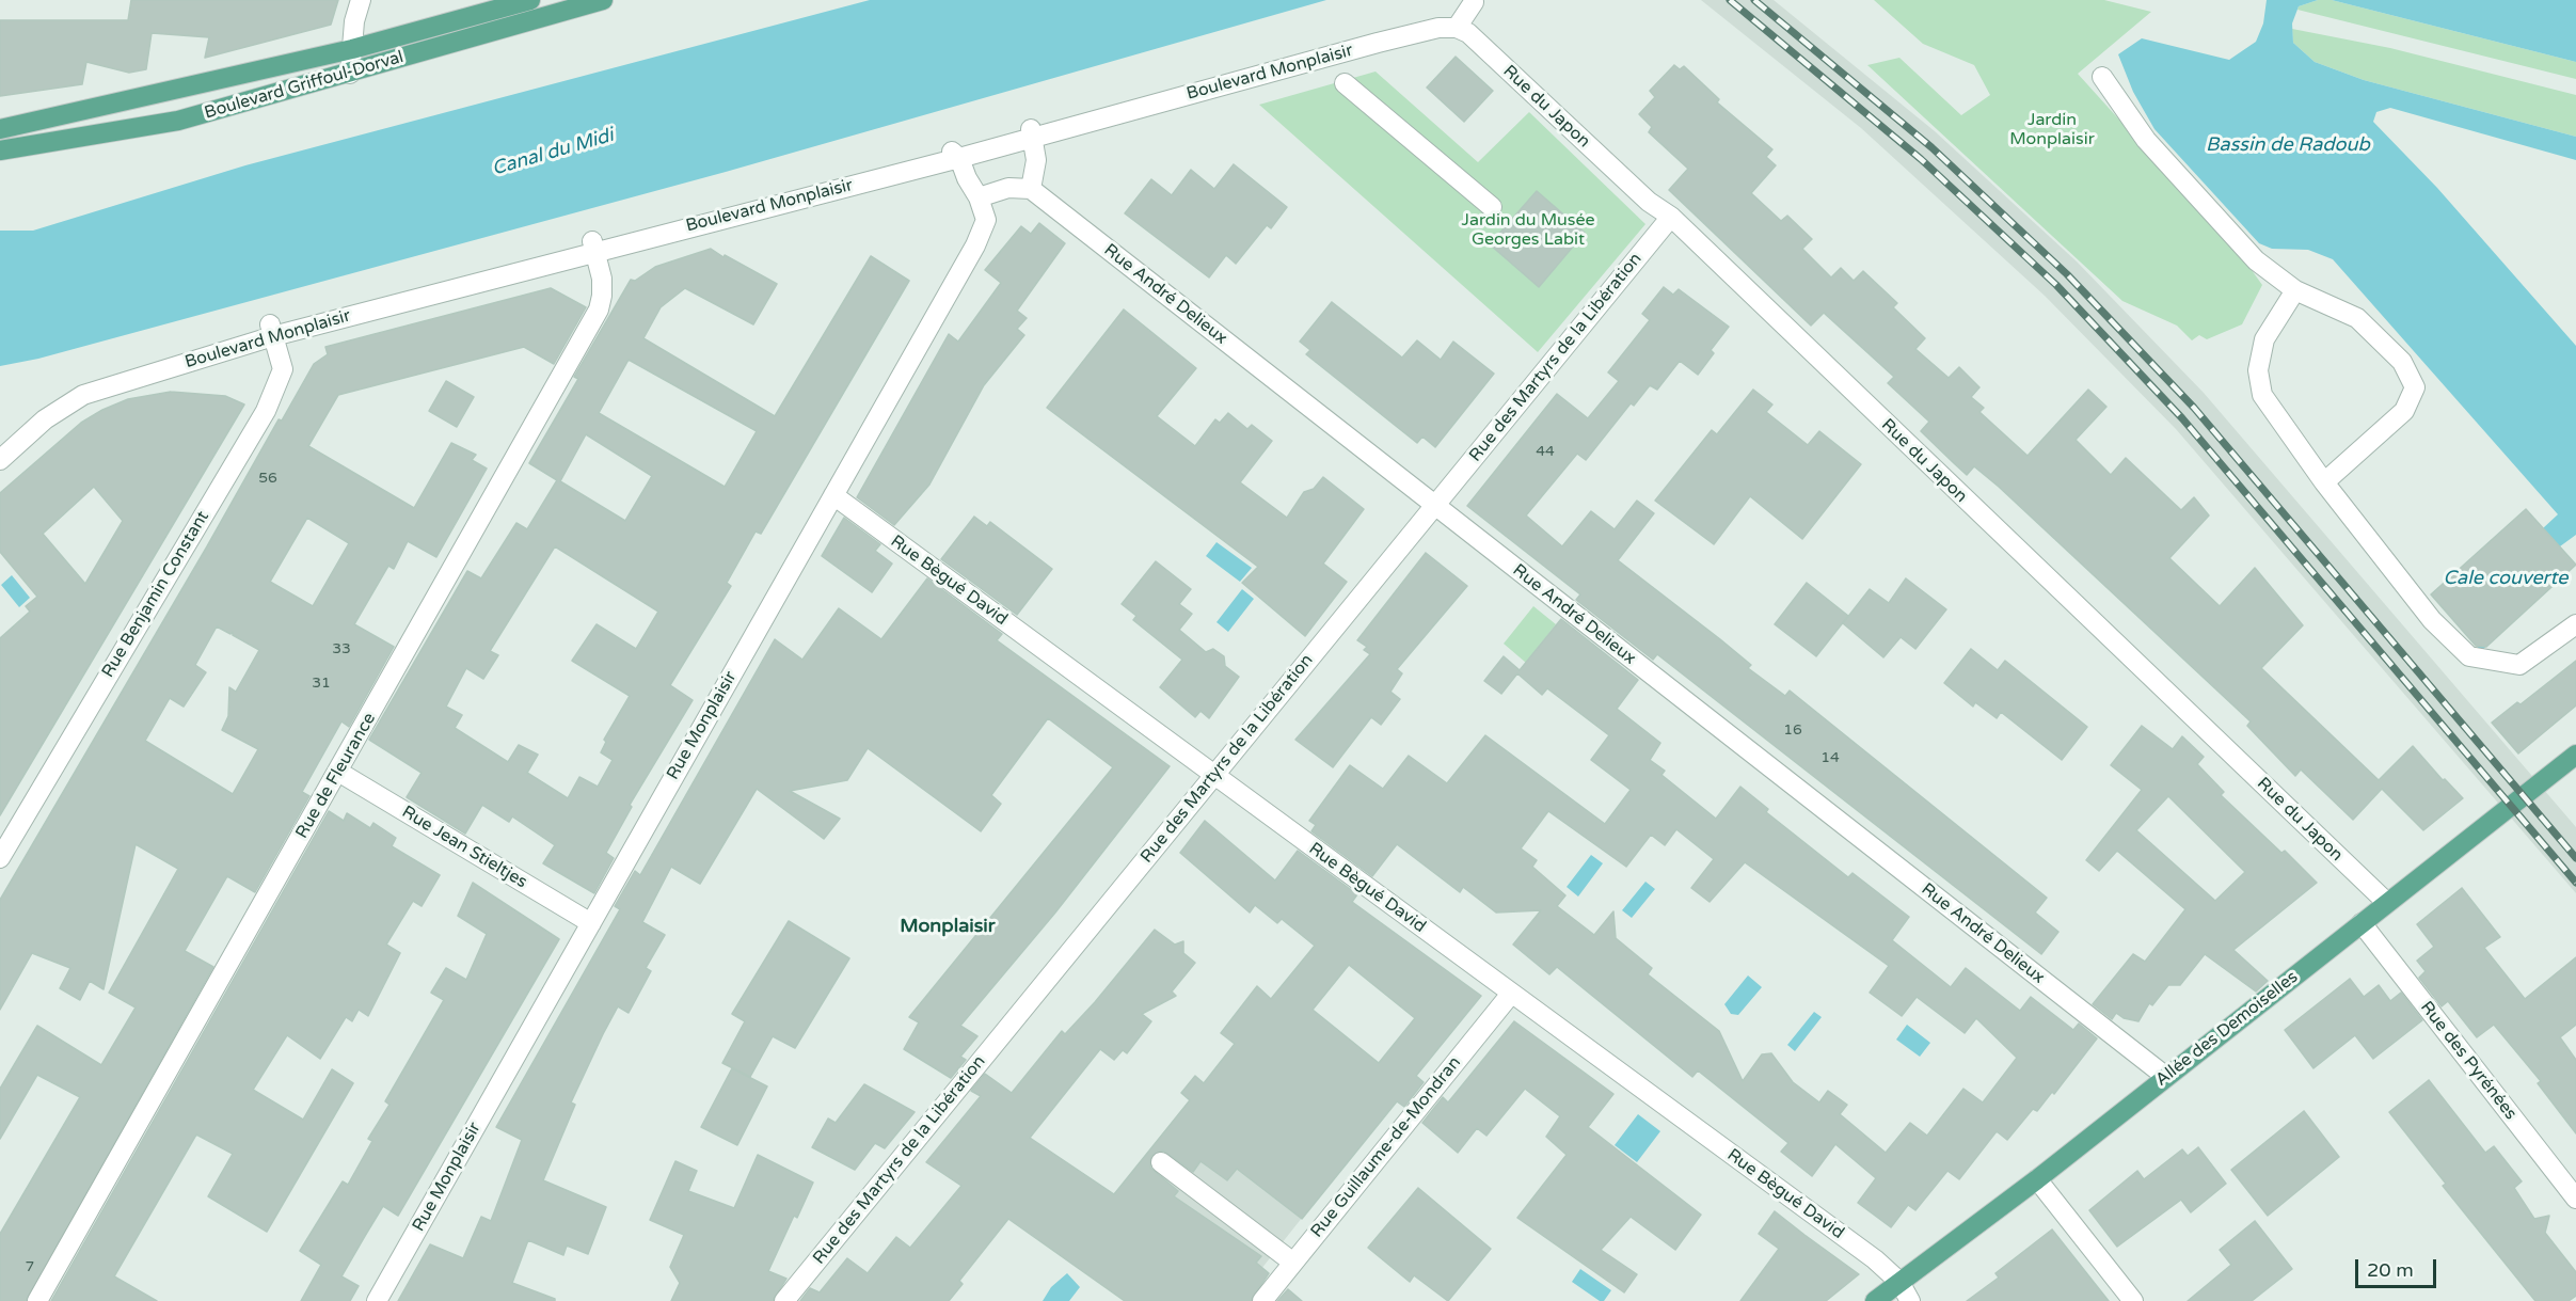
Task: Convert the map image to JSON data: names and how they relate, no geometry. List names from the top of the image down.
{
  "streets": {
    "main road": ["Boulevard Griffoul-Dorval", "Allée des Demoiselles"],
    "street": [
      "Boulevard Monplaisir",
      "Rue du Japon",
      "Rue André Delieux",
      "Rue des Martyrs de la Libération",
      "Rue Bègué David",
      "Rue Benjamin Constant",
      "Rue Monplaisir",
      "Rue de Fleurance",
      "Rue Jean Stieltjes",
      "Rue des Pyrénées",
      "Rue Guillaume-de-Mondran"
    ]
  },
  "crossings": [
    ["Boulevard Monplaisir", "Rue du Japon"],
    ["Boulevard Monplaisir", "Rue Benjamin Constant"],
    ["Boulevard Monplaisir", "Rue Monplaisir"],
    ["Boulevard Monplaisir", "Rue de Fleurance"],
    ["Rue du Japon", "Rue des Martyrs de la Libération"],
    ["Rue du Japon", "Allée des Demoiselles"],
    ["Rue André Delieux", "Rue des Martyrs de la Libération"],
    ["Rue André Delieux", "Allée des Demoiselles"],
    ["Rue des Martyrs de la Libération", "Rue Bègué David"],
    ["Rue Bègué David", "Rue Monplaisir"],
    ["Rue Bègué David", "Allée des Demoiselles"],
    ["Rue Bègué David", "Rue Guillaume-de-Mondran"],
    ["Rue Monplaisir", "Rue Jean Stieltjes"],
    ["Rue de Fleurance", "Rue Jean Stieltjes"],
    ["Allée des Demoiselles", "Rue des Pyrénées"]
  ],
  "districts": ["Monplaisir"],
  "water": ["Bassin de Radoub", "Canal du Midi", "Cale couverte"],
  "parks": ["Jardin Monplaisir", "Jardin du Musée Georges Labit"],
  "house_numbers": [
    "44",
    "56",
    "33",
    "31",
    "16",
    "14",
    "7"
  ],
  "scale_bar": "20 m"
}
